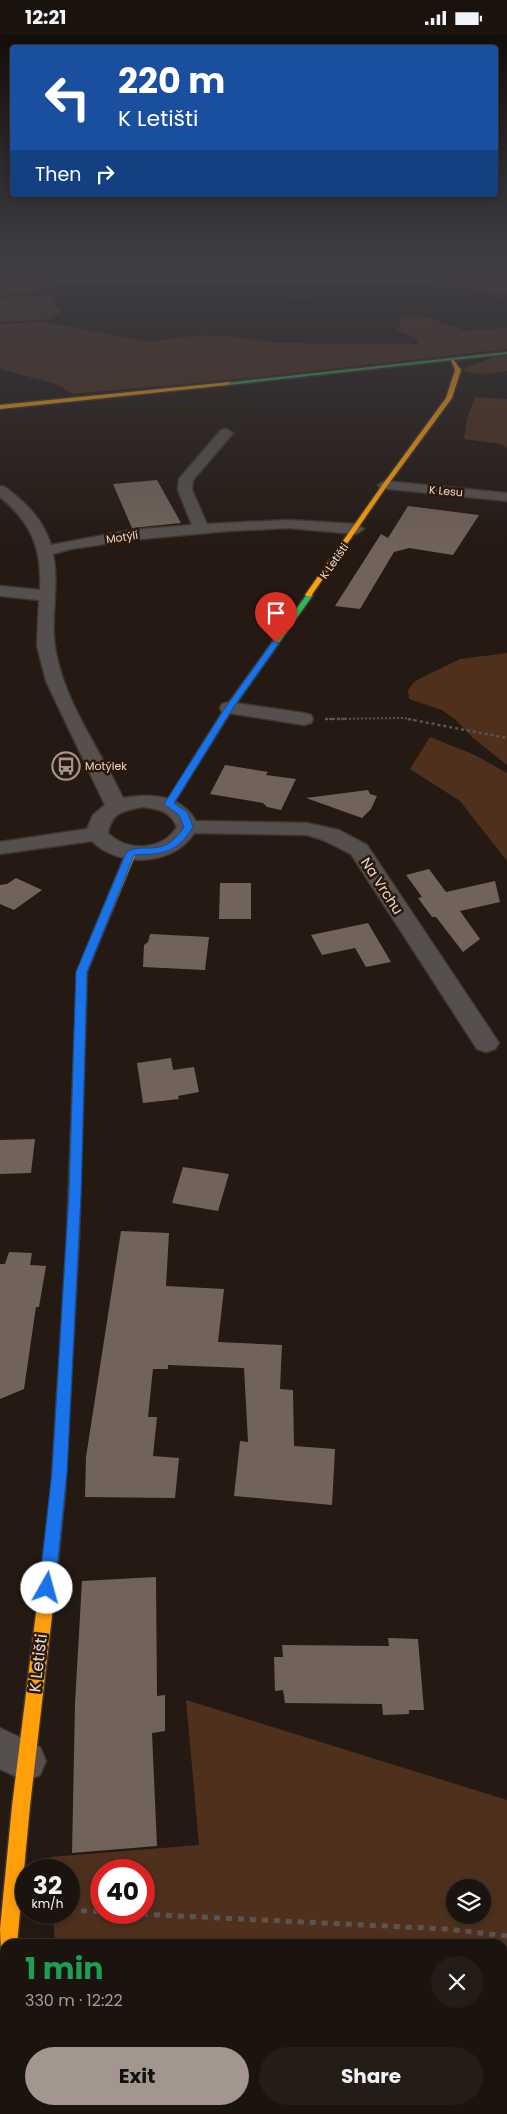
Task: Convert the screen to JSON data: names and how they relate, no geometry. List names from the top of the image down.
{
  "streets": {
    "street": [
      "K Lesu",
      "Motýlí",
      "K Letišti",
      "Na Vrchu"
    ]
  },
  "crossings": [
    ["K Lesu", "K Letišti"],
    ["Motýlí", "K Letišti"],
    ["K Letišti", "Na Vrchu"]
  ],
  "places": {
    "bus stop": ["Motýlek"]
  },
  "page": {
    "status": "12:21",
    "turn": ["220 m", "K Letišti"],
    "then": "Then",
    "speed": "32 km/h",
    "limit": "40",
    "heading": ["1 min", "330 m · 12:22"],
    "buttons": ["Exit", "Share"]
  }
}
